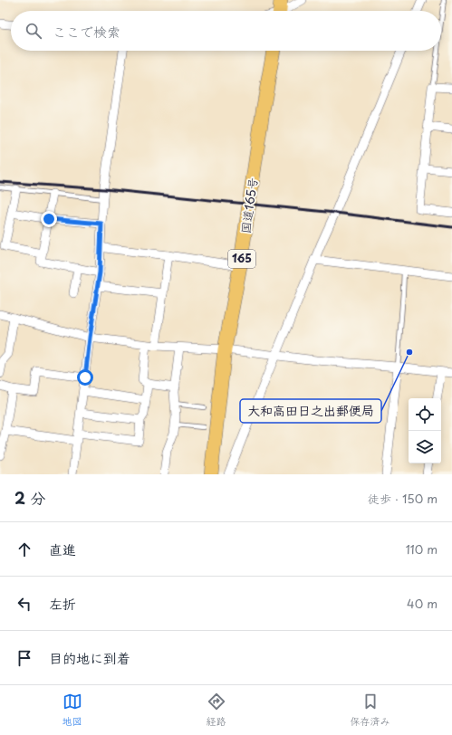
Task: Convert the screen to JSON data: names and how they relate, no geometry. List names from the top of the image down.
{
  "streets": {
    "highway": ["国道165号", "165"]
  },
  "places": ["大和高田日之出郵便局"],
  "page": {
    "search": "ここで検索",
    "heading": ["2 分", "徒歩 · 150 m"],
    "list": [
      ["直進", "110 m"],
      ["左折", "40 m"],
      "目的地に到着"
    ],
    "nav": ["地図", "経路", "保存済み"]
  }
}
